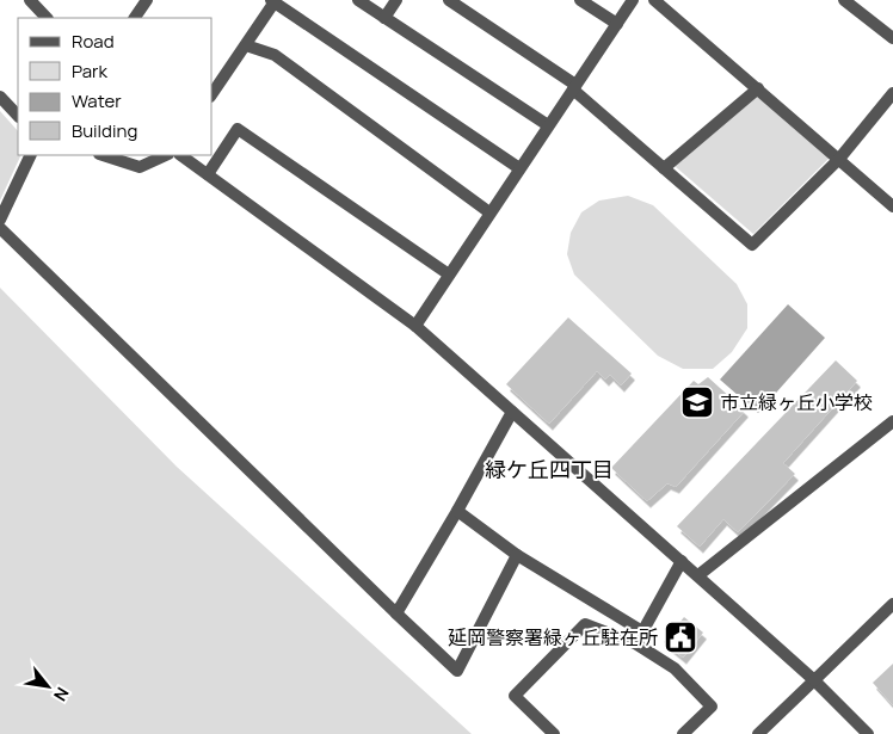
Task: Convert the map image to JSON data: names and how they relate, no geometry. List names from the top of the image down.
{
  "districts": ["緑ケ丘四丁目"],
  "places": {
    "school or university": ["市立緑ヶ丘小学校"],
    "public building": ["延岡警察署緑ヶ丘駐在所"]
  },
  "legend": [
    "Road",
    "Park",
    "Water",
    "Building"
  ],
  "north": "bottom right"
}
